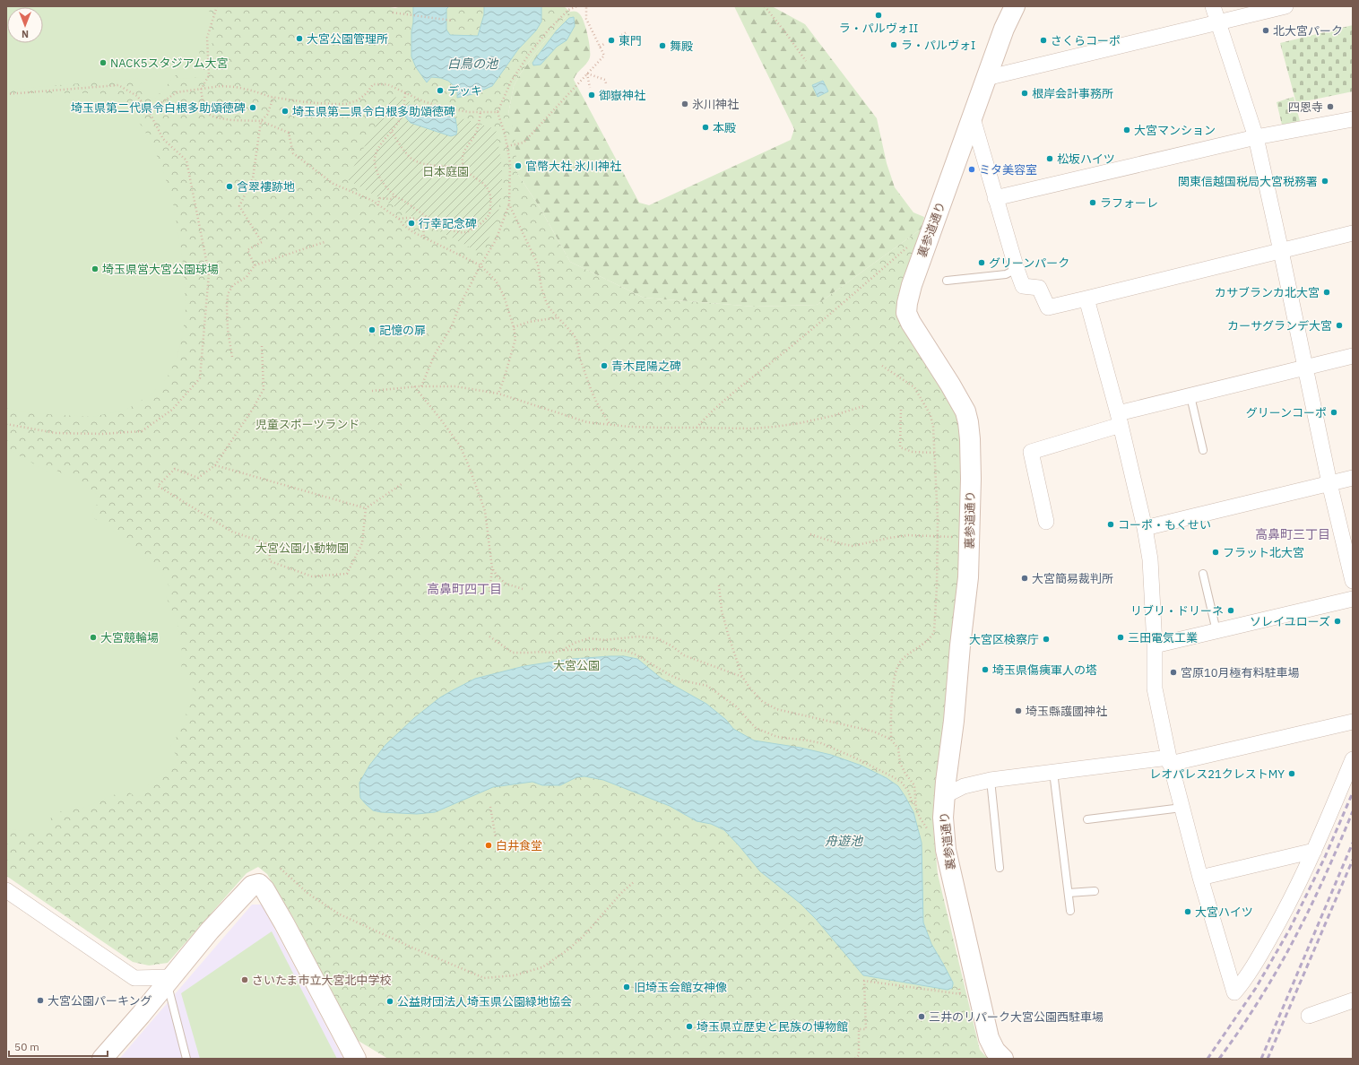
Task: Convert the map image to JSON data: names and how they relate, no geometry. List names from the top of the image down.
{
  "streets": {
    "street": ["裏参道通り"]
  },
  "districts": ["高鼻町三丁目", "高鼻町四丁目"],
  "water": ["白鳥の池", "舟遊池"],
  "parks": [
    "日本庭園",
    "児童スポーツランド",
    "大宮公園小動物園",
    "大宮公園"
  ],
  "places": [
    "ラ・パルヴォII",
    "北大宮パーク",
    "大宮公園管理所",
    "東門",
    "さくらコーポ",
    "ラ・パルヴォI",
    "舞殿",
    "NACK5スタジアム大宮",
    "デッキ",
    "根岸会計事務所",
    "御嶽神社",
    "氷川神社",
    "四恩寺",
    "埼玉県第二代県令白根多助頌徳碑",
    "埼玉県第二県令白根多助頌徳碑",
    "本殿",
    "大宮マンション",
    "松坂ハイツ",
    "官幣大社 氷川神社",
    "ミタ美容室",
    "関東信越国税局大宮税務署",
    "含翠褸跡地",
    "ラフォーレ",
    "行幸記念碑",
    "グリーンパーク",
    "埼玉県営大宮公園球場",
    "カサブランカ北大宮",
    "カーサグランデ大宮",
    "記憶の扉",
    "青木昆陽之碑",
    "グリーンコーポ",
    "コーポ・もくせい",
    "フラット北大宮",
    "大宮簡易裁判所",
    "リブリ・ドリーネ",
    "ソレイユローズ",
    "大宮競輪場",
    "三田電気工業",
    "大宮区検察庁",
    "埼玉県傷痍軍人の塔",
    "宮原10月極有料駐車場",
    "埼玉縣護國神社",
    "レオパレス21クレストMY",
    "白井食堂",
    "大宮ハイツ",
    "さいたま市立大宮北中学校",
    "旧埼玉会館女神像",
    "大宮公園パーキング",
    "公益財団法人埼玉県公園緑地協会",
    "三井のリパーク大宮公園西駐車場",
    "埼玉県立歴史と民族の博物館"
  ],
  "scale_bar": "50 m",
  "north": "bottom"
}
